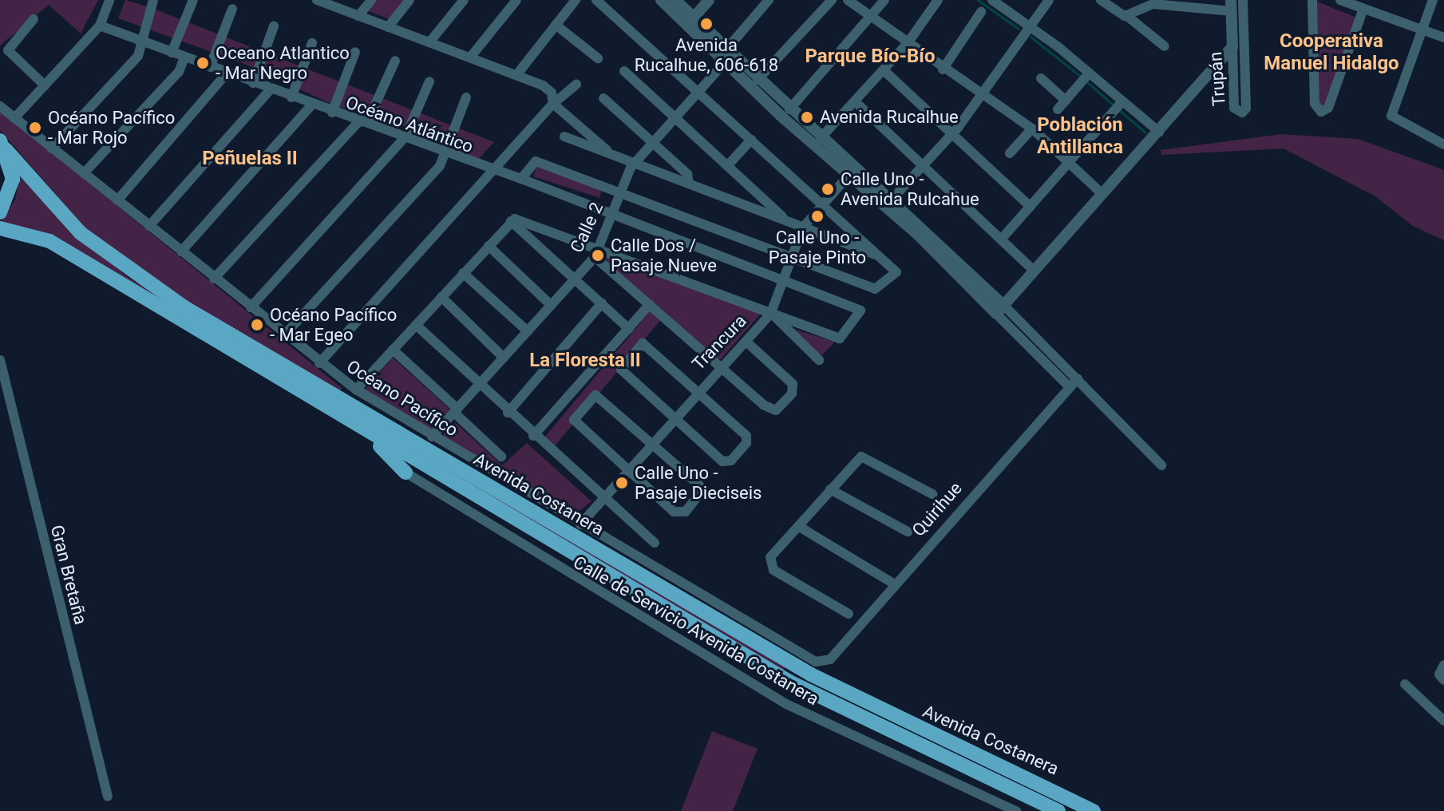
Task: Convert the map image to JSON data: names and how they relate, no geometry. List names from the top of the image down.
{
  "streets": {
    "main road": ["Avenida Costanera"],
    "street": [
      "Trupán",
      "Océano Atlántico",
      "Calle 2",
      "Trancura",
      "Océano Pacífico",
      "Quirihue",
      "Gran Bretaña",
      "Calle de Servicio Avenida Costanera"
    ]
  },
  "crossings": [
    ["Océano Atlántico", "Calle 2"],
    ["Océano Atlántico", "Trancura"],
    ["Calle 2", "Océano Pacífico"],
    ["Trancura", "Océano Pacífico"],
    ["Océano Pacífico", "Quirihue"]
  ],
  "districts": [
    "Cooperativa Manuel Hidalgo",
    "Parque Bío-Bío",
    "Población Antillanca",
    "Peñuelas II",
    "La Floresta II"
  ],
  "places": [
    "Avenida Rucalhue, 606-618",
    "Oceano Atlantico - Mar Negro",
    "Avenida Rucalhue",
    "Océano Pacífico - Mar Rojo",
    "Calle Uno - Avenida Rulcahue",
    "Calle Uno - Pasaje Pinto",
    "Calle Dos / Pasaje Nueve",
    "Océano Pacífico - Mar Egeo",
    "Calle Uno - Pasaje Dieciseis"
  ]
}
